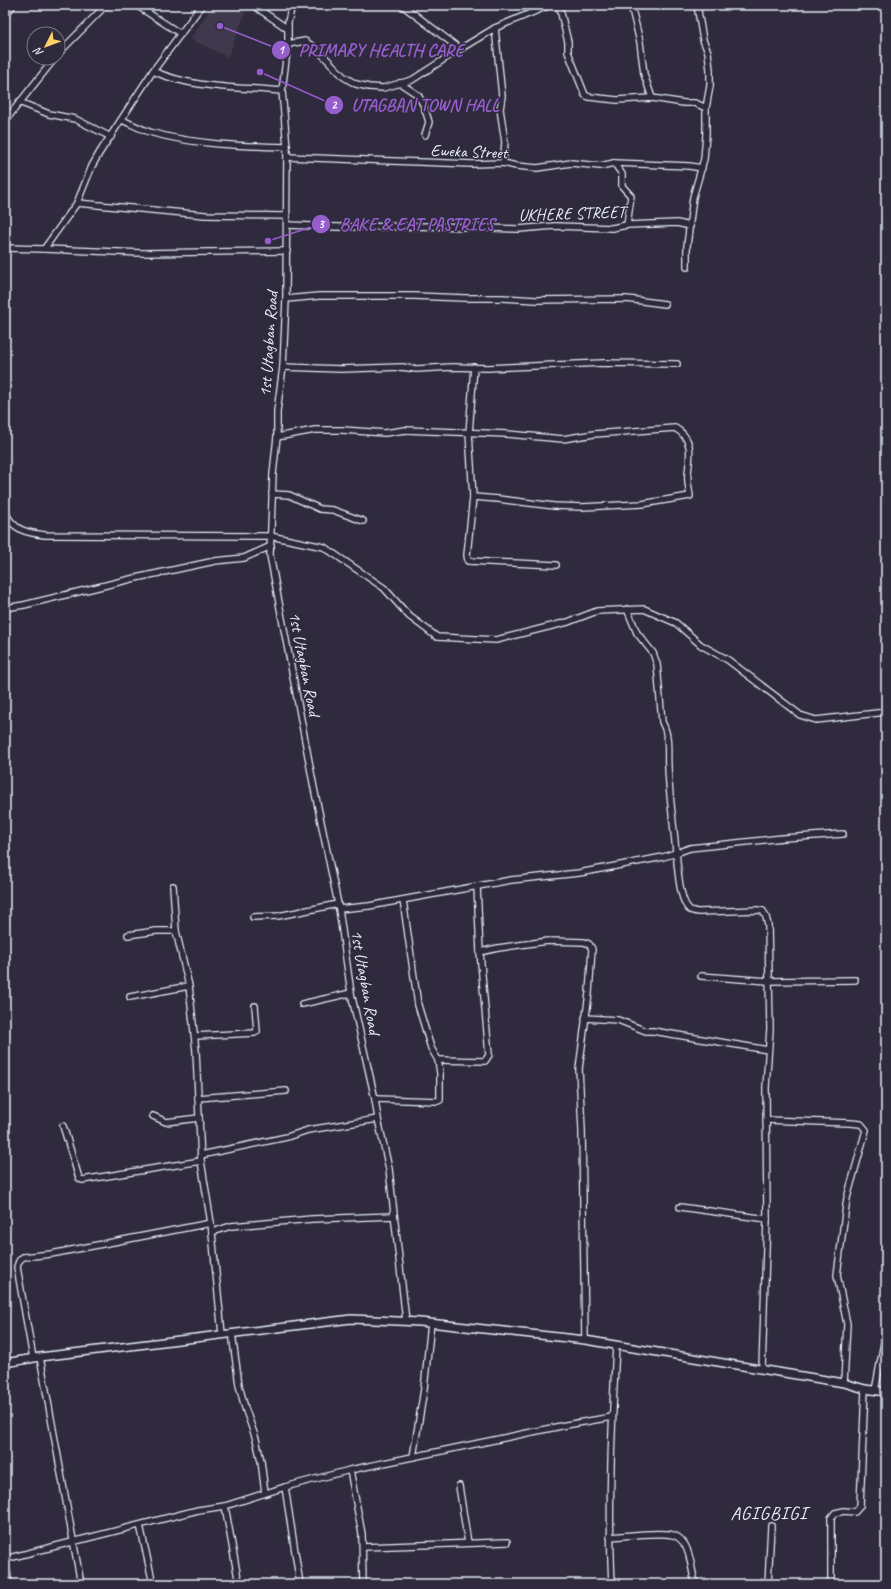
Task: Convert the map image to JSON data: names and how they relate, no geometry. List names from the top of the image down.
{
  "streets": {
    "street": ["Eweka Street", "UKHERE STREET", "1st Utagban Road"]
  },
  "crossings": [
    ["Eweka Street", "1st Utagban Road"],
    ["UKHERE STREET", "1st Utagban Road"]
  ],
  "districts": ["AGIGBIGI"],
  "places": ["PRIMARY HEALTH CARE", "UTAGBAN TOWN HALL", "BAKE & EAT PASTRIES"],
  "north": "bottom left"
}
